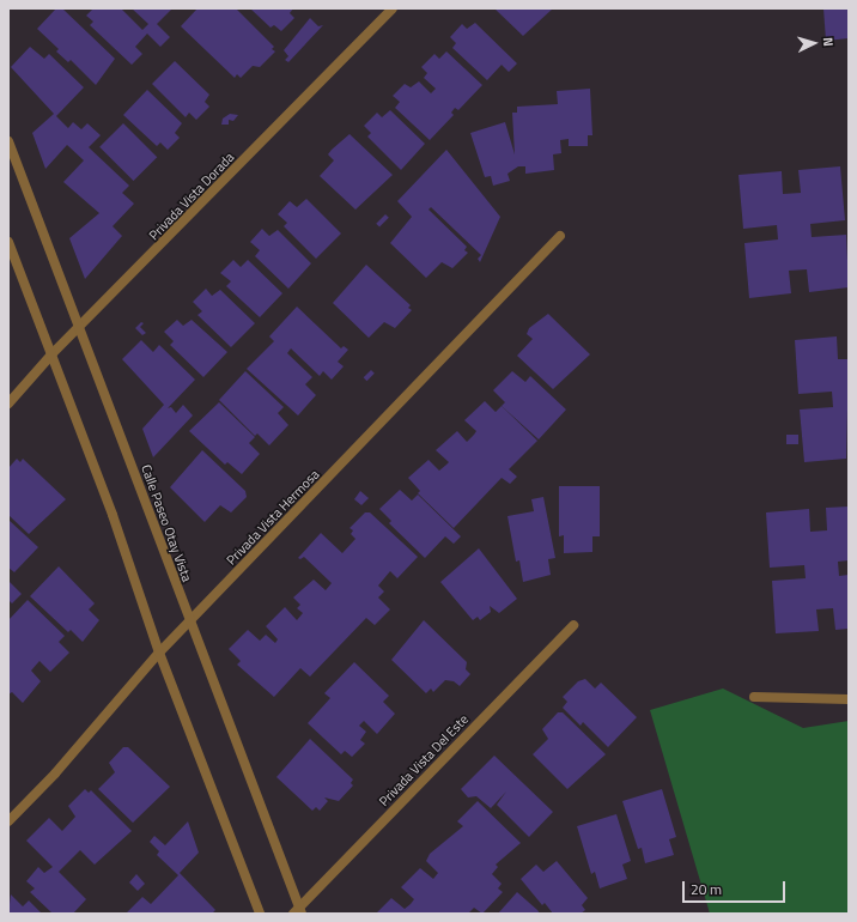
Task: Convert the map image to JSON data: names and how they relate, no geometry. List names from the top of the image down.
{
  "streets": {
    "street": [
      "Privada Vista Dorada",
      "Privada Vista Hermosa",
      "Calle Paseo Otay Vista",
      "Privada Vista Del Este"
    ]
  },
  "crossings": [
    ["Privada Vista Dorada", "Calle Paseo Otay Vista"],
    ["Privada Vista Hermosa", "Calle Paseo Otay Vista"],
    ["Calle Paseo Otay Vista", "Privada Vista Del Este"]
  ],
  "scale_bar": "20 m",
  "north": "right"
}
